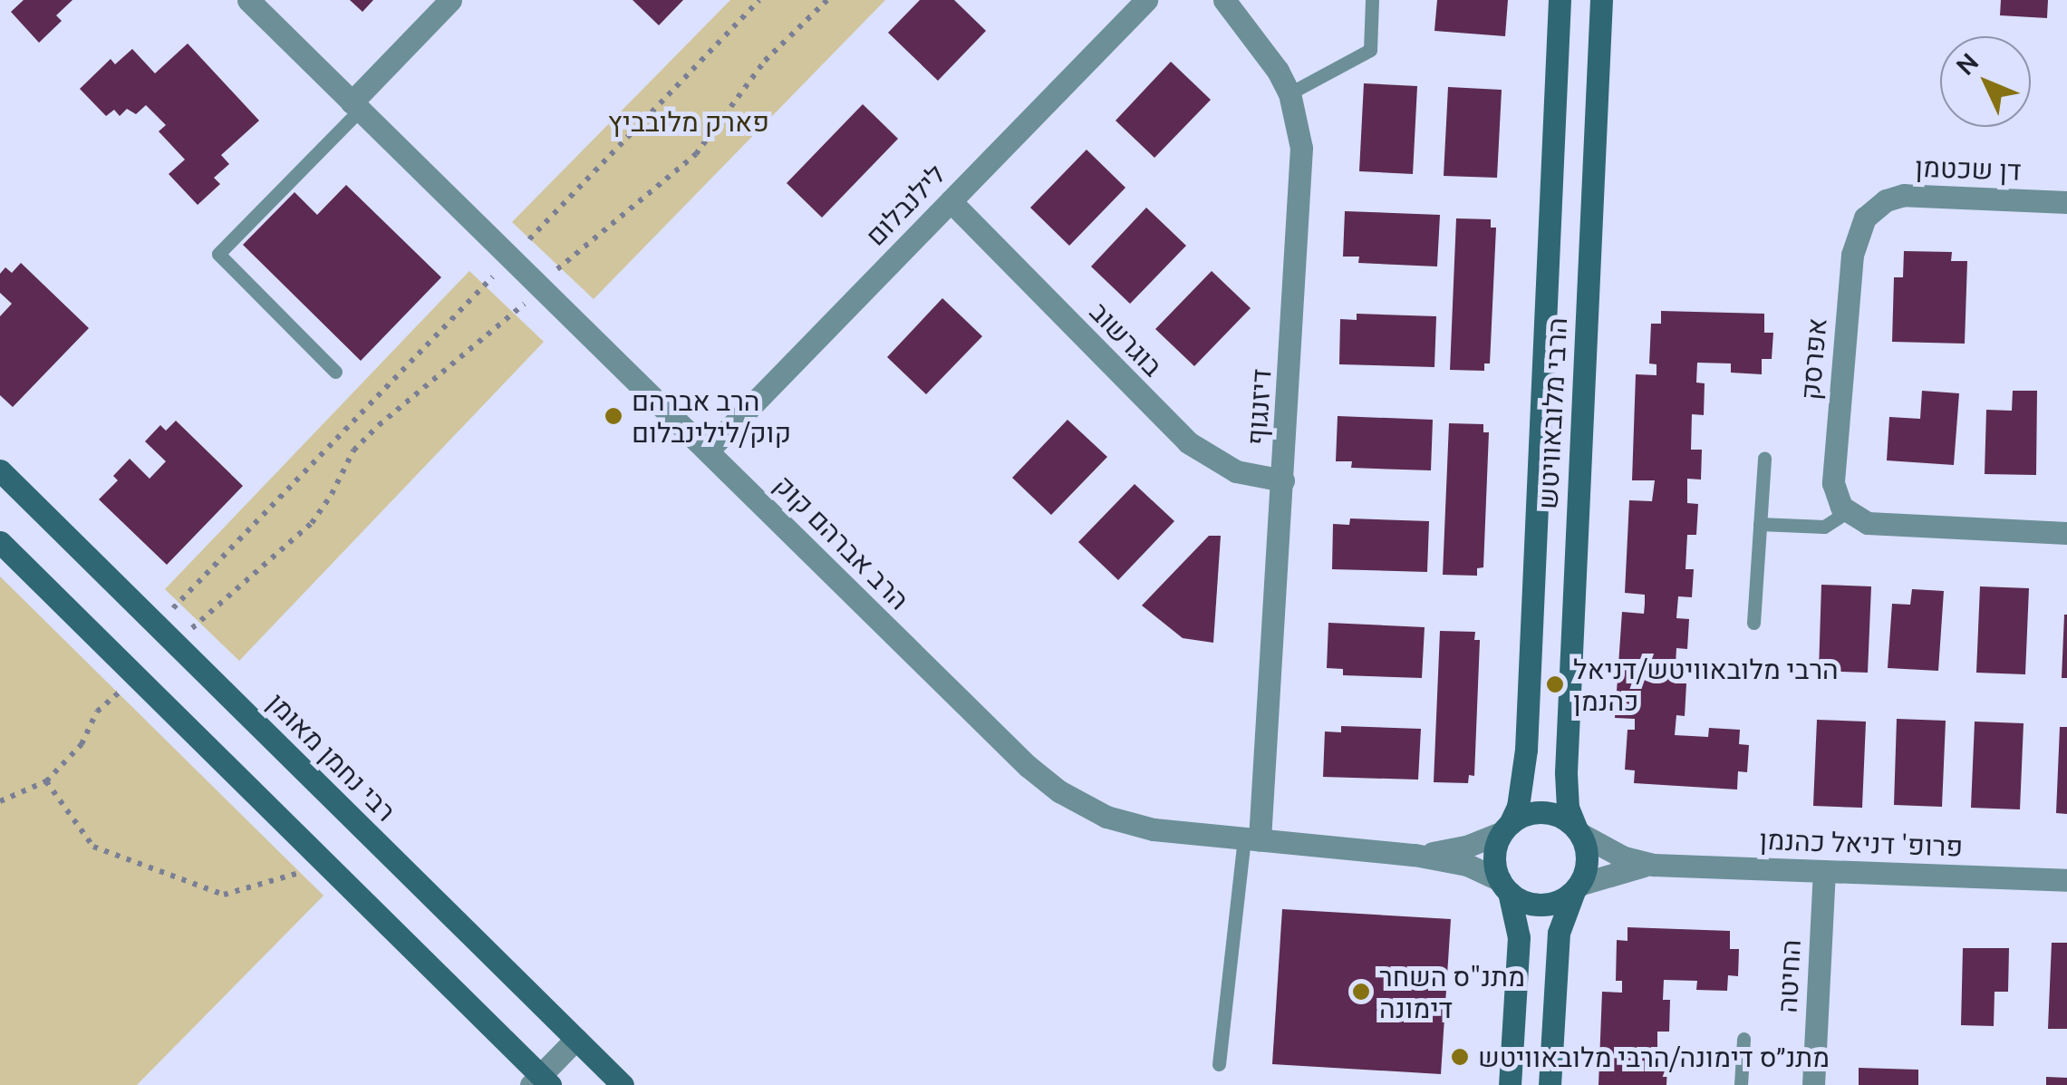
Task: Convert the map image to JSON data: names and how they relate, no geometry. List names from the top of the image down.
{
  "streets": {
    "main road": ["הרבי מלובאוויטש", "רבי נחמן מאומן"],
    "street": [
      "דן שכטמן",
      "לילנבלום",
      "בוגרשוב",
      "אפרסק",
      "דיזנגוף",
      "הרב אברהם קוק",
      "פרופ' דניאל כהנמן",
      "החיטה"
    ]
  },
  "crossings": [
    ["דן שכטמן", "אפרסק"],
    ["לילנבלום", "בוגרשוב"],
    ["לילנבלום", "הרב אברהם קוק"],
    ["בוגרשוב", "דיזנגוף"],
    ["דיזנגוף", "הרב אברהם קוק"],
    ["הרבי מלובאוויטש", "הרב אברהם קוק"],
    ["הרבי מלובאוויטש", "פרופ' דניאל כהנמן"],
    ["הרב אברהם קוק", "פרופ' דניאל כהנמן"],
    ["פרופ' דניאל כהנמן", "החיטה"]
  ],
  "parks": ["פארק מלובביץ"],
  "places": [
    "הרב אברהם קוק/לילינבלום",
    "הרבי מלובאוויטש/דניאל כהנמן",
    "מתנ\"ס השחר דימונה",
    "מתנ״ס דימונה/הרבי מלובאוויטש"
  ],
  "north": "top left"
}
